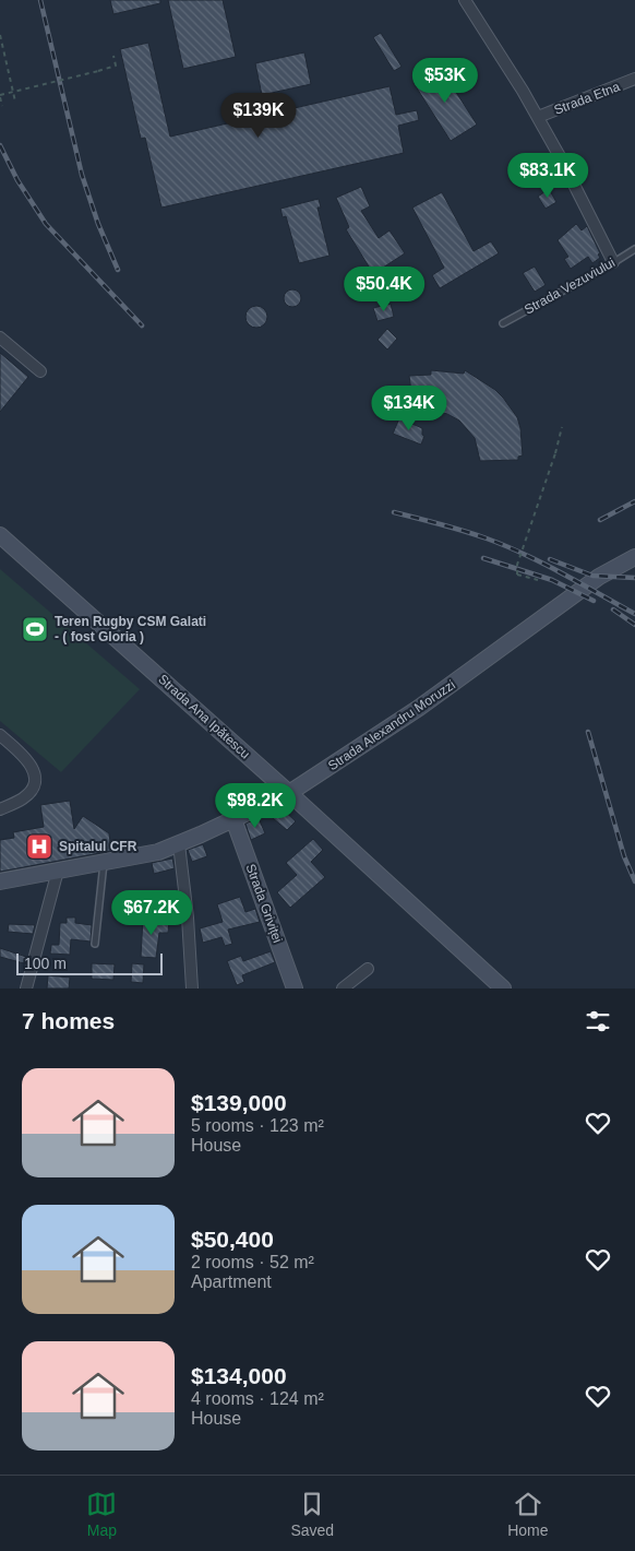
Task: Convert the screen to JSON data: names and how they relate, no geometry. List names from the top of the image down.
{
  "streets": {
    "street": [
      "Strada Etna",
      "Strada Ana Ipătescu",
      "Strada Alexandru Moruzzi",
      "Strada Griviței"
    ],
    "lane": ["Strada Vezuviului"]
  },
  "crossings": [
    ["Strada Ana Ipătescu", "Strada Alexandru Moruzzi"],
    ["Strada Alexandru Moruzzi", "Strada Griviței"]
  ],
  "places": {
    "sports": ["Teren Rugby CSM Galati - ( fost Gloria )"],
    "hospital": ["Spitalul CFR"]
  },
  "scale_bar": "100 m",
  "page": {
    "price": [
      "$53K",
      "$139K",
      "$83.1K",
      "$50.4K",
      "$134K",
      "$98.2K",
      "$67.2K"
    ],
    "scale": "100 m",
    "heading": "7 homes",
    "list": [
      {
        "name": "$139,000",
        "note": "5 rooms · 123 m² · House"
      },
      {
        "name": "$50,400",
        "note": "2 rooms · 52 m² · Apartment"
      },
      {
        "name": "$134,000",
        "note": "4 rooms · 124 m² · House"
      }
    ],
    "tabs": ["Map", "Saved", "Home"]
  }
}
